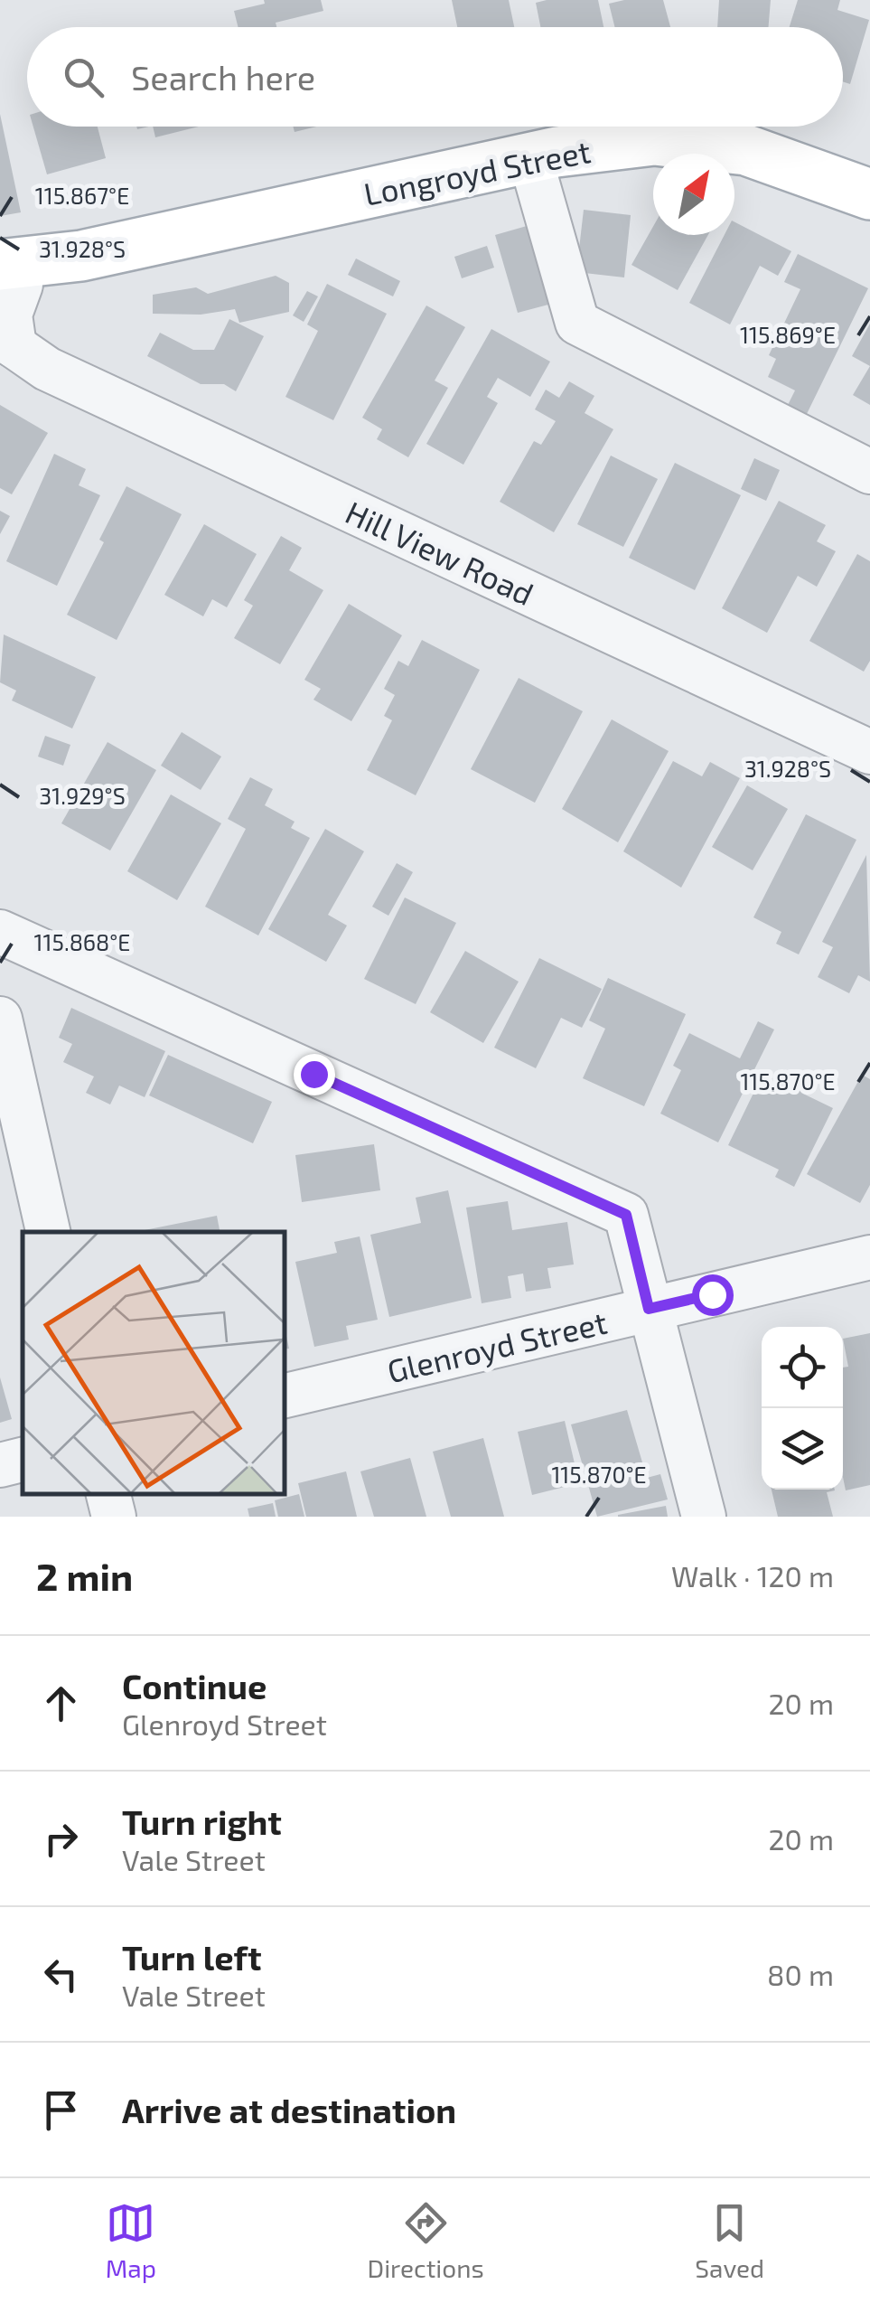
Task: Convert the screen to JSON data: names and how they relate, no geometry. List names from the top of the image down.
{
  "streets": {
    "main road": ["Longroyd Street"],
    "street": ["Hill View Road", "Glenroyd Street"]
  },
  "crossings": [
    ["Longroyd Street", "Hill View Road"]
  ],
  "north": "top right",
  "page": {
    "search": "Search here",
    "heading": ["2 min", "Walk · 120 m"],
    "list": [
      ["Continue", "Glenroyd Street", "20 m"],
      ["Turn right", "Vale Street", "20 m"],
      ["Turn left", "Vale Street", "80 m"],
      "Arrive at destination"
    ],
    "nav": ["Map", "Directions", "Saved"]
  },
  "coordinates": [
    "115.867°E",
    "31.928°S",
    "115.869°E",
    "31.929°S",
    "115.868°E",
    "115.870°E"
  ]
}
